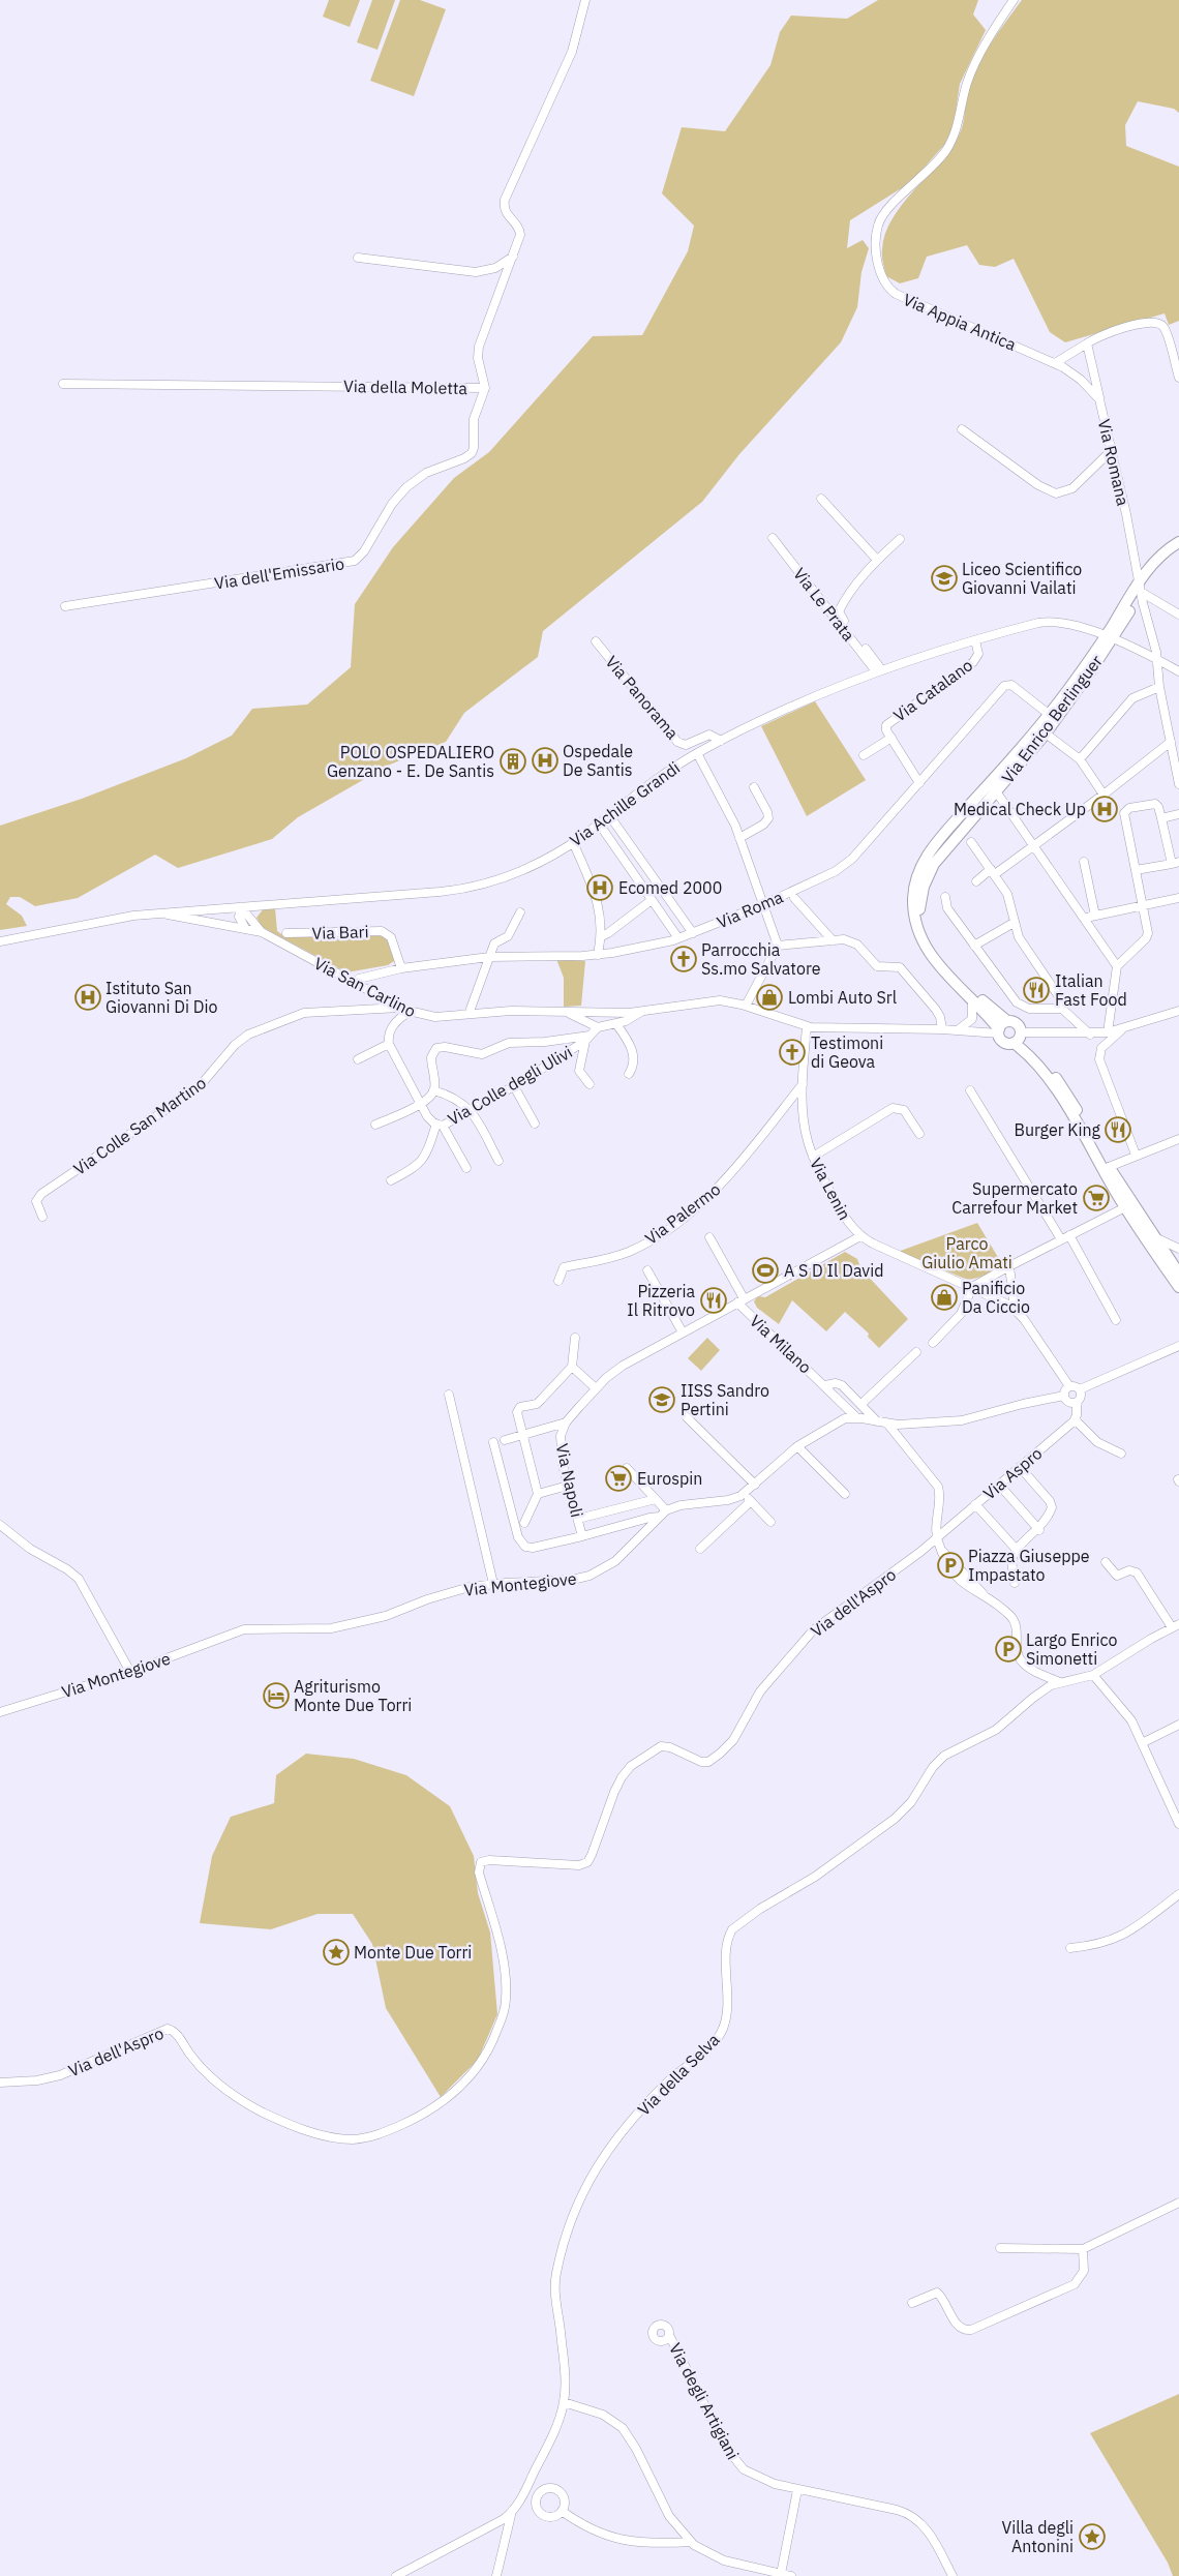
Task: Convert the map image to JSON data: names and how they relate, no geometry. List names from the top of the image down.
{
  "streets": {
    "main road": ["Via Enrico Berlinguer"],
    "street": [
      "Via Appia Antica",
      "Via della Moletta",
      "Via Romana",
      "Via dell'Emissario",
      "Via Le Prata",
      "Via Catalano",
      "Via Panorama",
      "Via Achille Grandi",
      "Via Roma",
      "Via Bari",
      "Via San Carlino",
      "Via Colle degli Ulivi",
      "Via Colle San Martino",
      "Via Lenin",
      "Via Palermo",
      "Via Milano",
      "Via Aspro",
      "Via Napoli",
      "Via Montegiove",
      "Via dell'Aspro",
      "Via della Selva",
      "Via degli Artigiani"
    ]
  },
  "crossings": [
    ["Via Appia Antica", "Via Romana"],
    ["Via della Moletta", "Via dell'Emissario"],
    ["Via Romana", "Via Achille Grandi"],
    ["Via Le Prata", "Via Achille Grandi"],
    ["Via Catalano", "Via Achille Grandi"],
    ["Via Catalano", "Via Roma"],
    ["Via Panorama", "Via Achille Grandi"],
    ["Via Enrico Berlinguer", "Via Achille Grandi"],
    ["Via Enrico Berlinguer", "Via Roma"],
    ["Via Enrico Berlinguer", "Via San Carlino"],
    ["Via Achille Grandi", "Via San Carlino"],
    ["Via Roma", "Via Bari"],
    ["Via San Carlino", "Via Colle San Martino"],
    ["Via San Carlino", "Via Lenin"],
    ["Via Lenin", "Via Palermo"],
    ["Via Lenin", "Via Napoli"],
    ["Via Lenin", "Via Montegiove"],
    ["Via Milano", "Via Napoli"],
    ["Via Milano", "Via Montegiove"],
    ["Via Aspro", "Via dell'Aspro"]
  ],
  "parks": ["Parco Giulio Amati"],
  "places": {
    "school or university": ["Liceo Scientifico Giovanni Vailati", "IISS Sandro Pertini"],
    "hospital": [
      "Ospedale De Santis",
      "Medical Check Up",
      "Ecomed 2000",
      "Istituto San Giovanni Di Dio"
    ],
    "building": ["POLO OSPEDALIERO Genzano - E. De Santis"],
    "church": ["Parrocchia Ss.mo Salvatore", "Testimoni di Geova"],
    "restaurant": ["Italian Fast Food", "Burger King", "Pizzeria Il Ritrovo"],
    "shop": ["Lombi Auto Srl", "Panificio Da Ciccio"],
    "supermarket": ["Supermercato Carrefour Market", "Eurospin"],
    "sports": ["A S D Il David"],
    "parking": ["Piazza Giuseppe Impastato", "Largo Enrico Simonetti"],
    "hotel": ["Agriturismo Monte Due Torri"],
    "place": ["Monte Due Torri", "Villa degli Antonini"]
  }
}
